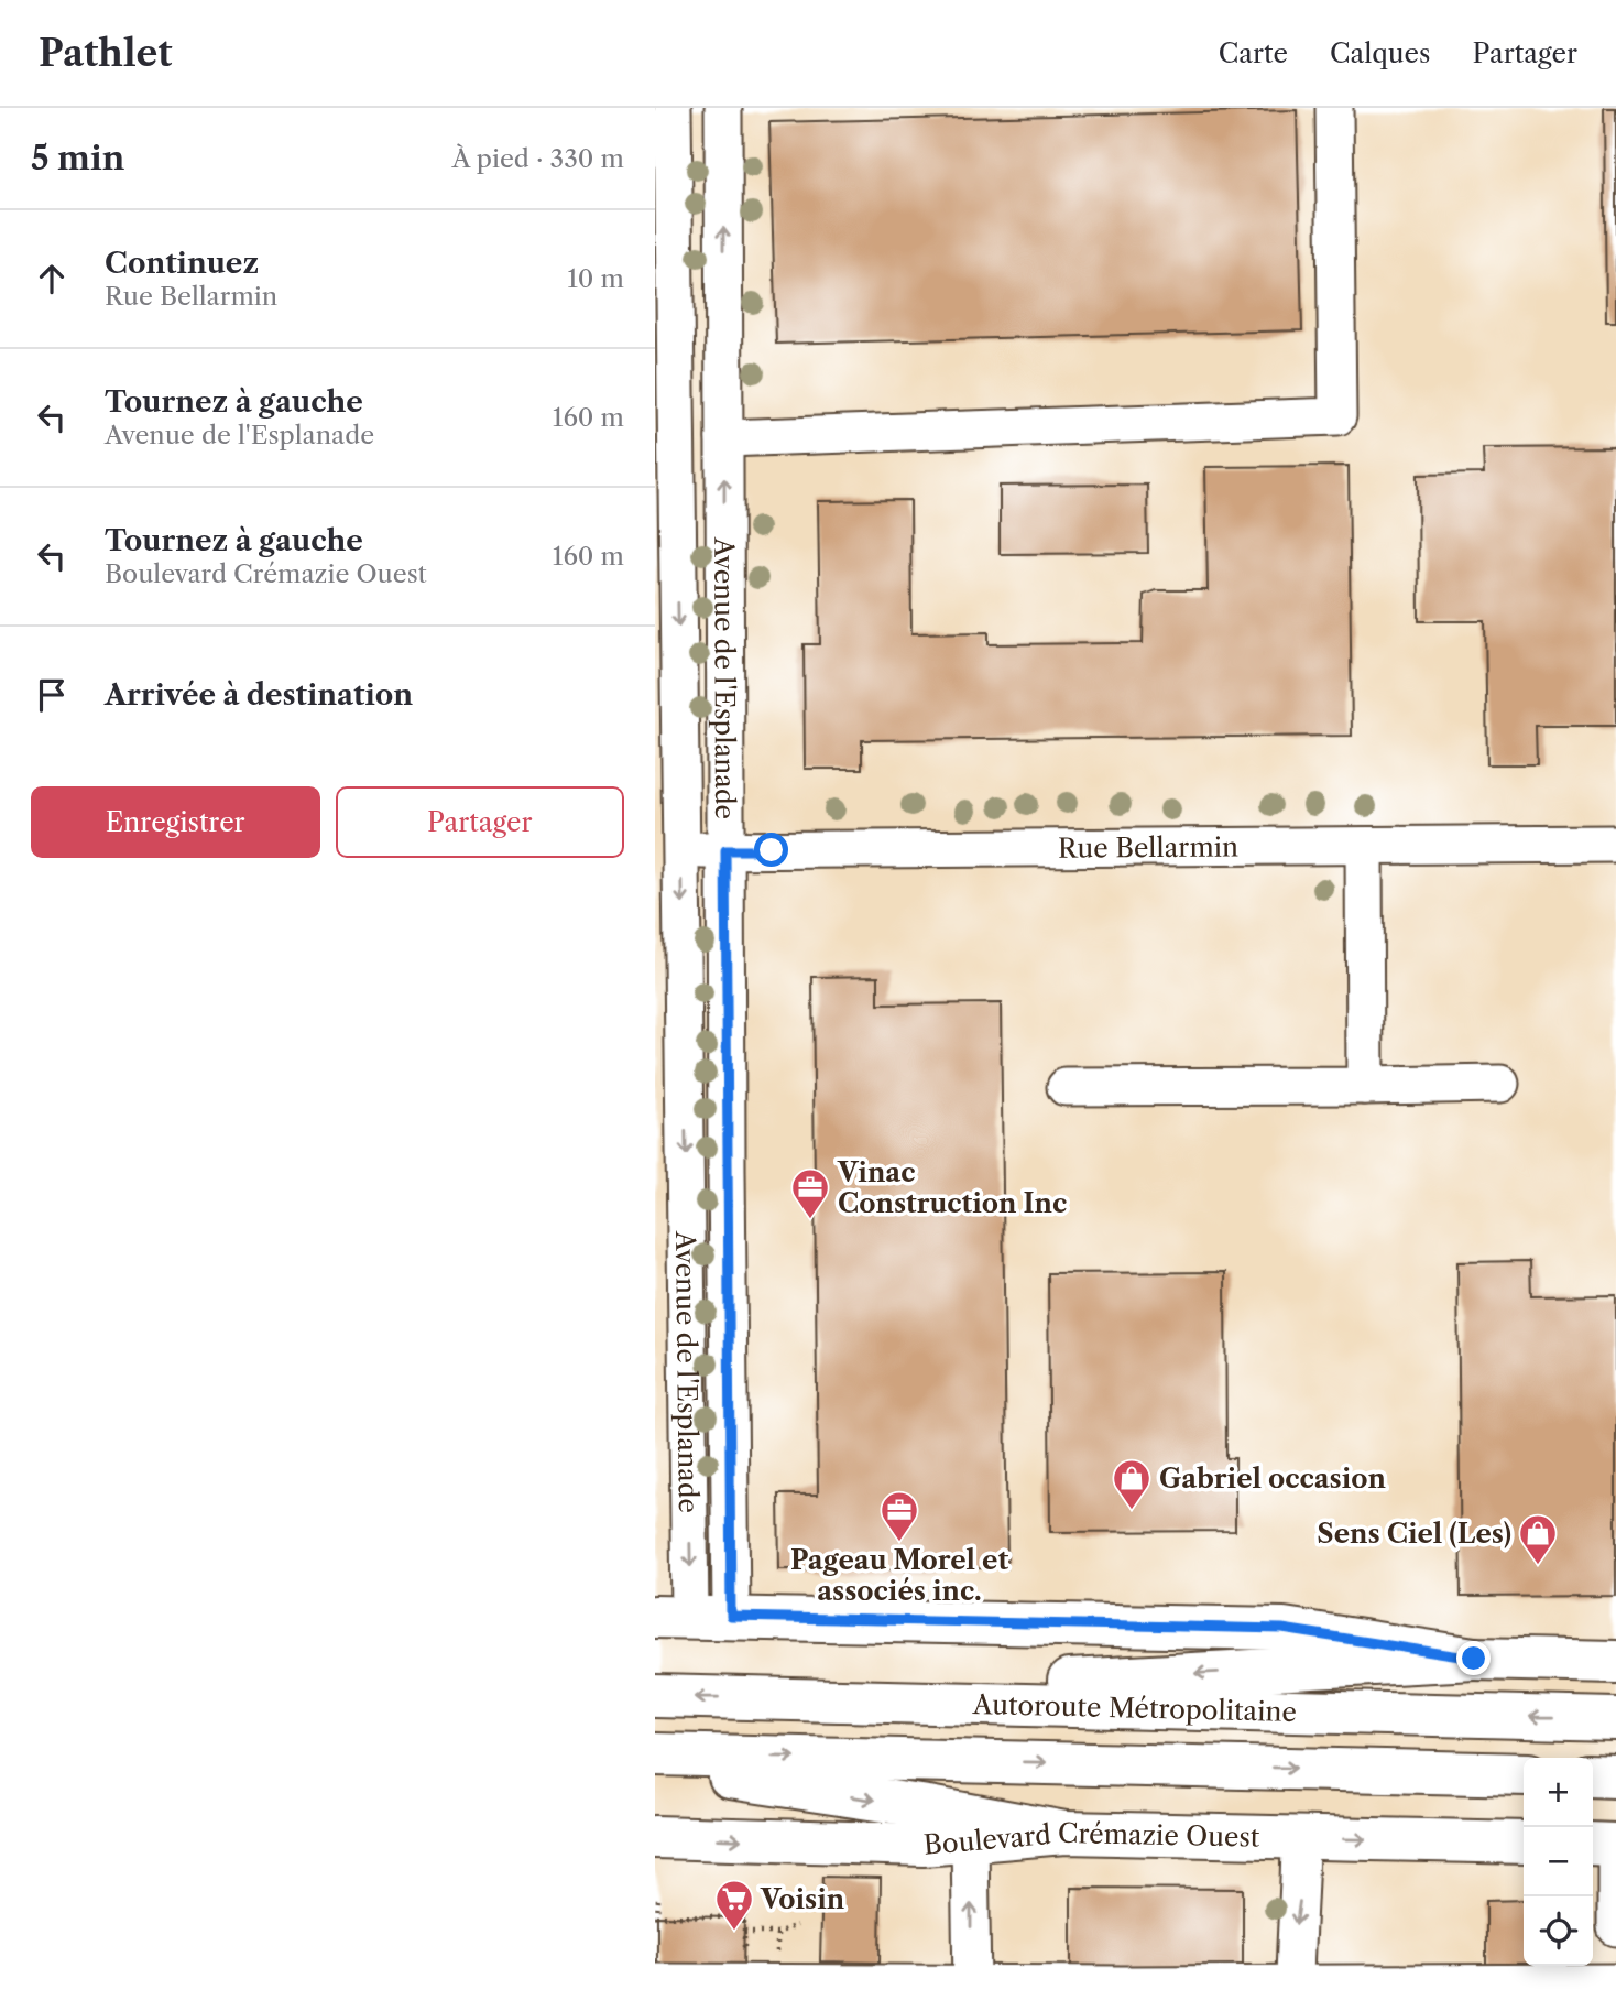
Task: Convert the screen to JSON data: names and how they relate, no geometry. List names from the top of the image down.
{
  "streets": {
    "main road": ["Autoroute Métropolitaine", "Boulevard Crémazie Ouest"],
    "street": ["Avenue de l'Esplanade", "Rue Bellarmin"]
  },
  "crossings": [
    ["Avenue de l'Esplanade", "Rue Bellarmin"]
  ],
  "places": {
    "office": ["Vinac Construction Inc", "Pageau Morel et associés inc."],
    "shop": ["Gabriel occasion", "Sens Ciel (Les)"],
    "supermarket": ["Voisin"]
  },
  "page": {
    "header": "Pathlet",
    "nav": ["Carte", "Calques", "Partager"],
    "heading": ["5 min", "À pied · 330 m"],
    "list": [
      ["Continuez", "Rue Bellarmin", "10 m"],
      ["Tournez à gauche", "Avenue de l'Esplanade", "160 m"],
      ["Tournez à gauche", "Boulevard Crémazie Ouest", "160 m"],
      "Arrivée à destination"
    ],
    "buttons": ["Enregistrer", "Partager"],
    "map_buttons": ["+", "−"]
  }
}
